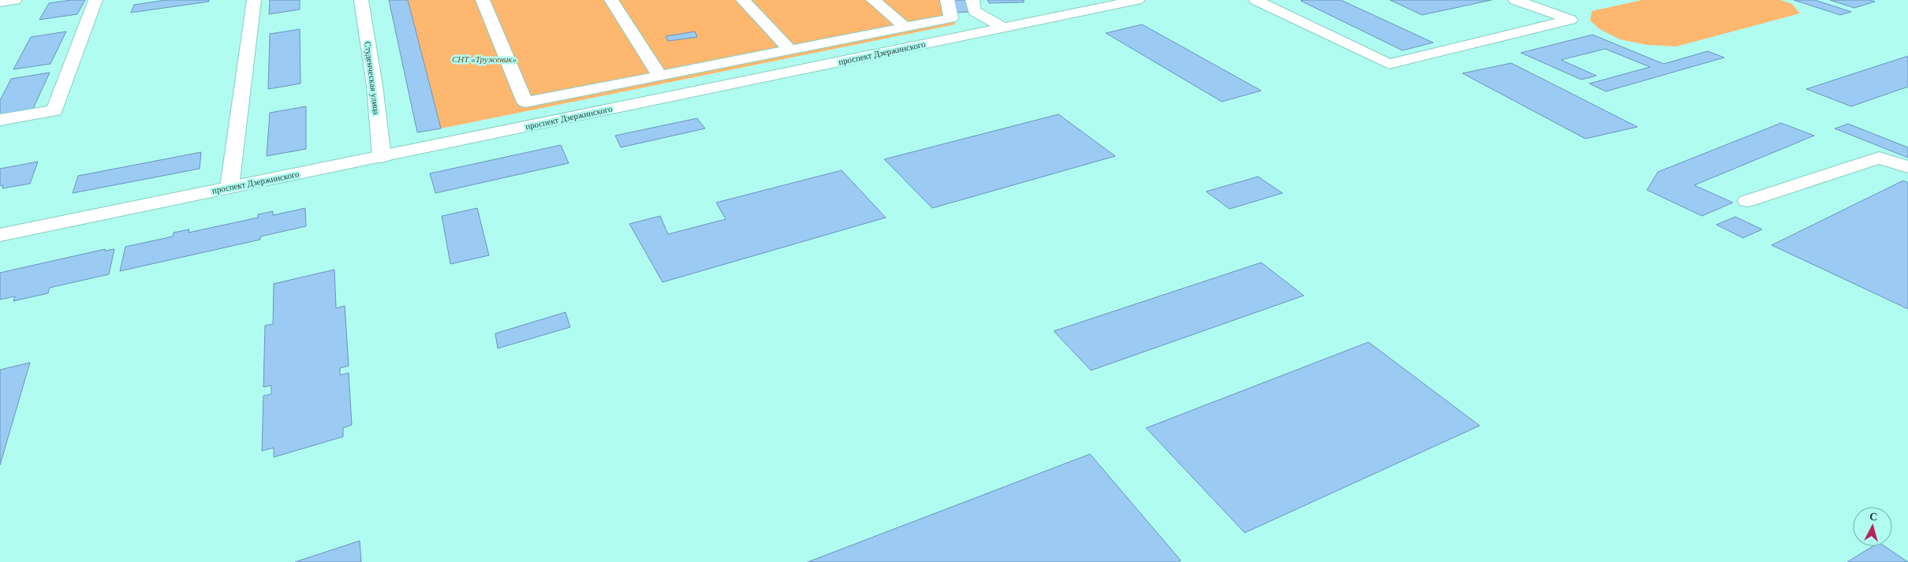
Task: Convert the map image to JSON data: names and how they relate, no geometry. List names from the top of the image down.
{
  "streets": {
    "street": ["проспект Дзержинского", "Студенческая улица"]
  },
  "crossings": [
    ["проспект Дзержинского", "Студенческая улица"]
  ],
  "parks": ["СНТ «Труженик»"],
  "north": "top"
}
